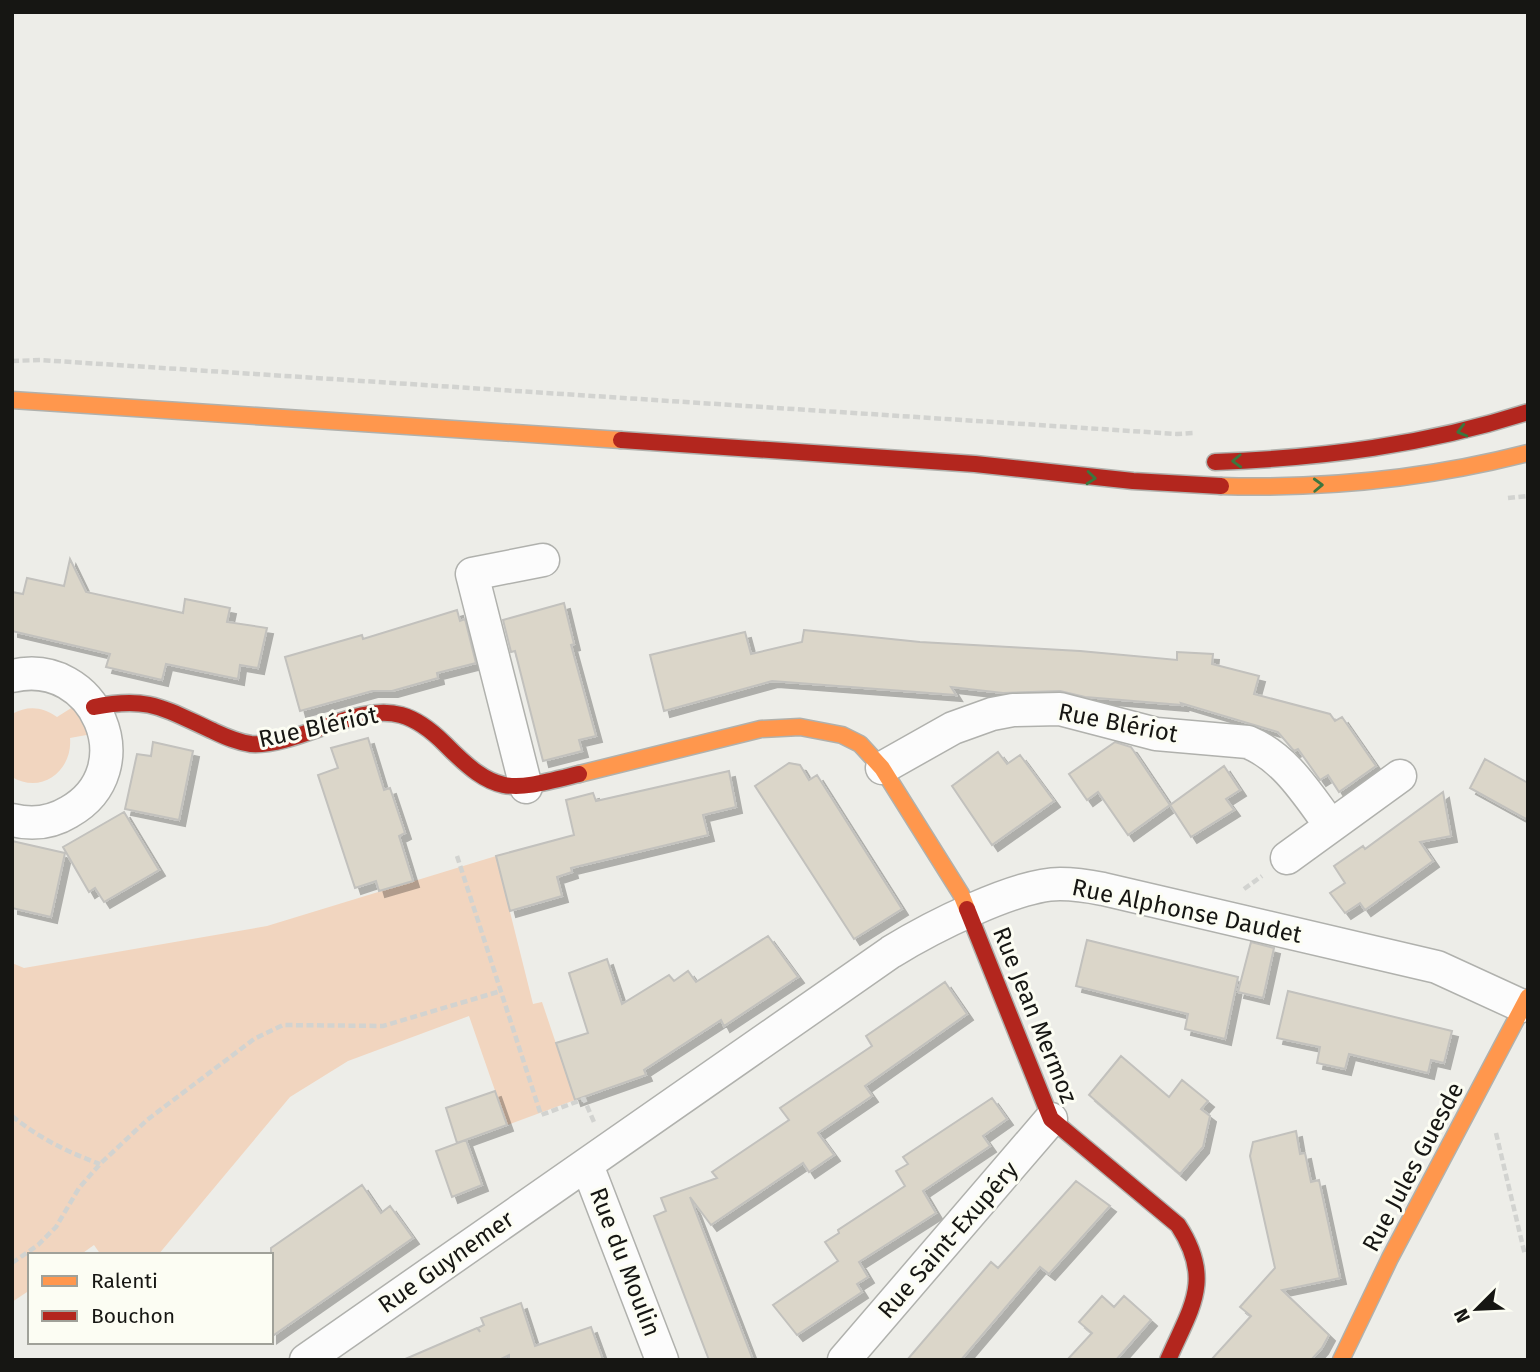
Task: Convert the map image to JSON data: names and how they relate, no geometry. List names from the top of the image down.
{
  "streets": {
    "main road": ["Rue Blériot", "Rue Jean Mermoz", "Rue Jules Guesde"],
    "street": [
      "Rue Alphonse Daudet",
      "Rue Saint-Exupéry",
      "Rue Guynemer",
      "Rue du Moulin"
    ]
  },
  "crossings": [
    ["Rue Blériot", "Rue Alphonse Daudet"],
    ["Rue Blériot", "Rue Jean Mermoz"],
    ["Rue Alphonse Daudet", "Rue Jean Mermoz"],
    ["Rue Alphonse Daudet", "Rue Jules Guesde"],
    ["Rue Alphonse Daudet", "Rue Guynemer"],
    ["Rue Alphonse Daudet", "Rue du Moulin"],
    ["Rue Jean Mermoz", "Rue Saint-Exupéry"],
    ["Rue Guynemer", "Rue du Moulin"]
  ],
  "legend": ["Ralenti", "Bouchon"],
  "north": "bottom left"
}
